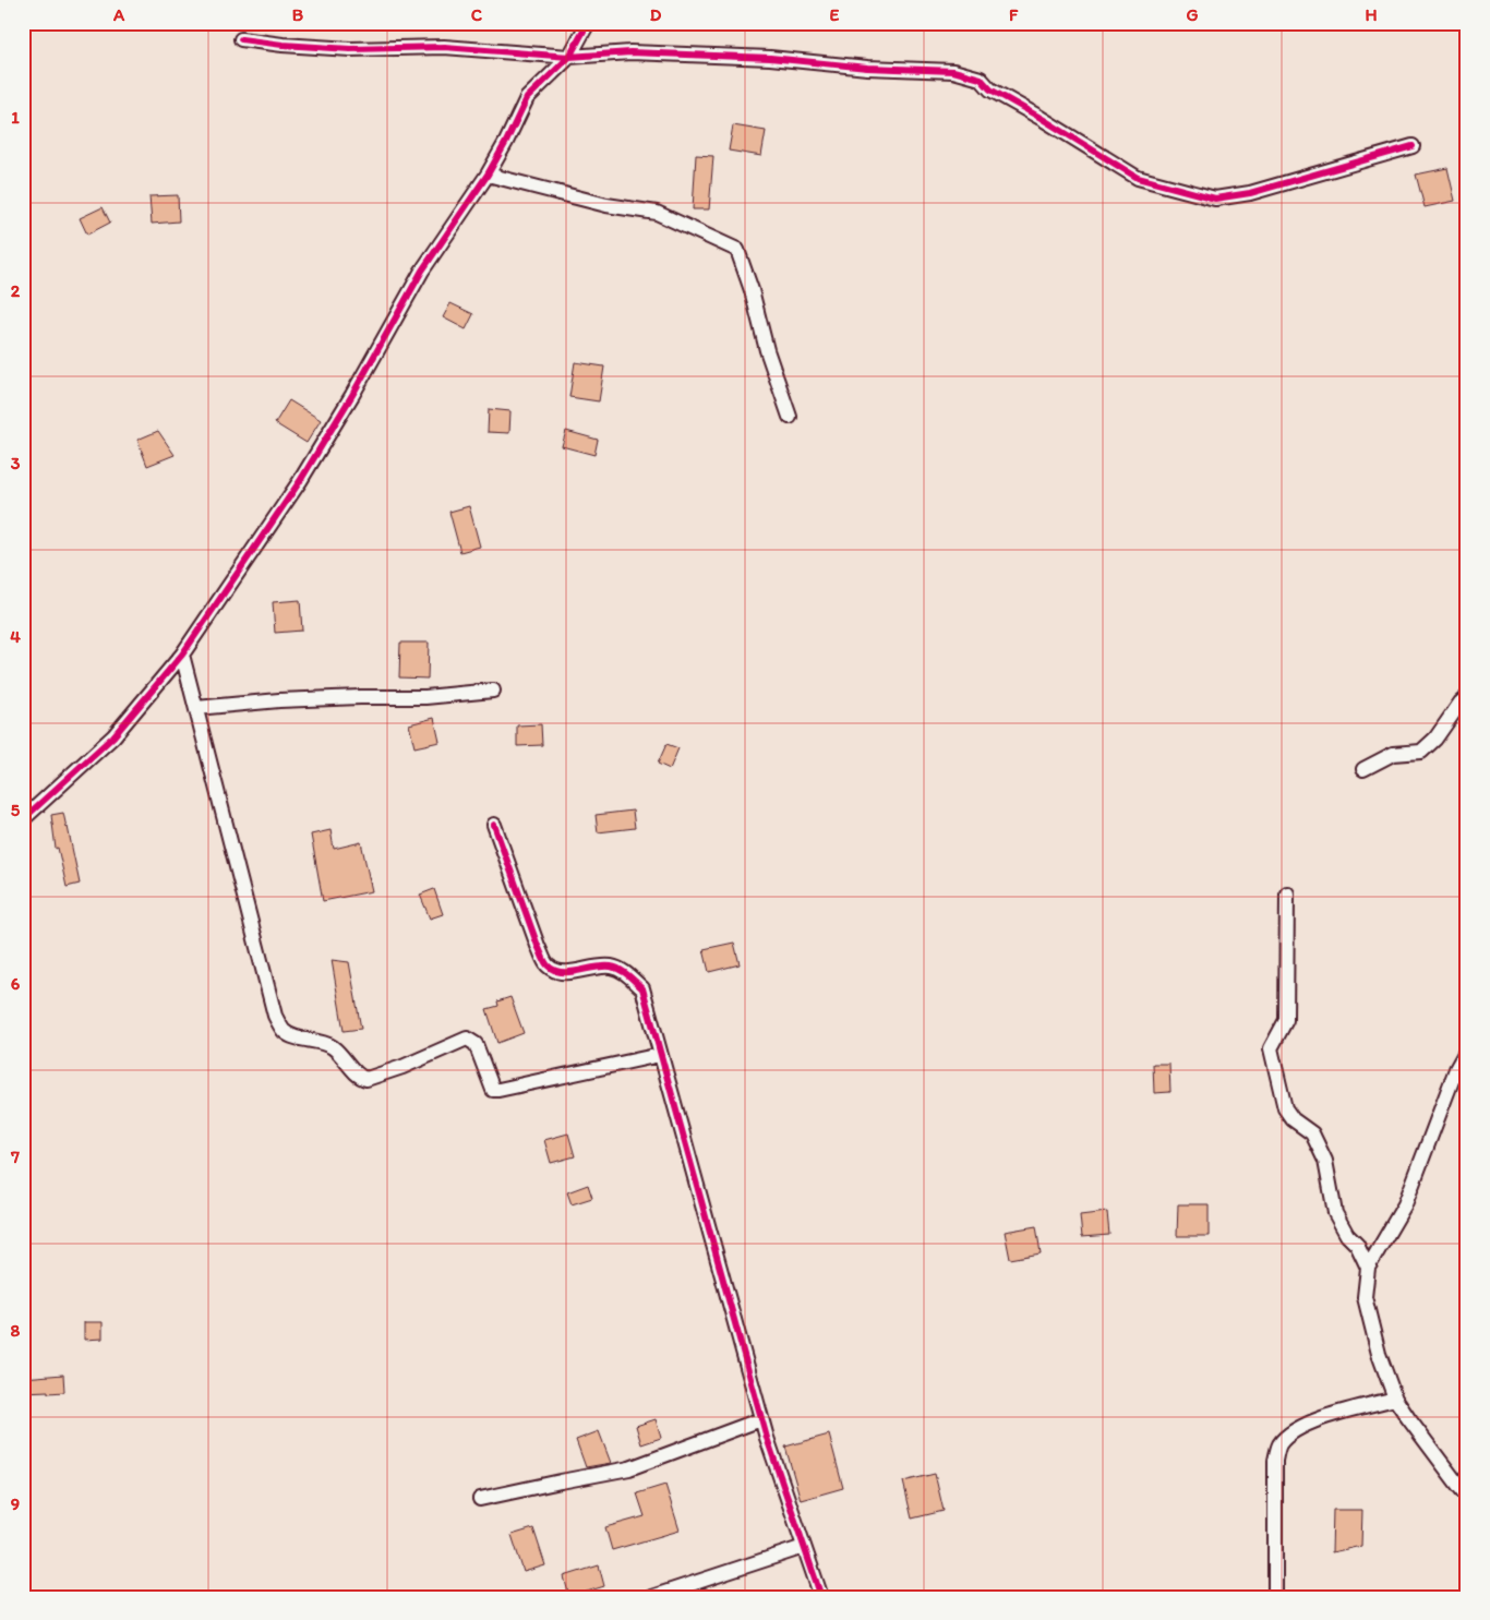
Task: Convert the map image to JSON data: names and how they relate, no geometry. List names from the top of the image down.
{
  "grid": {
    "columns": [
      "A",
      "B",
      "C",
      "D",
      "E",
      "F",
      "G",
      "H"
    ],
    "rows": [
      "1",
      "2",
      "3",
      "4",
      "5",
      "6",
      "7",
      "8",
      "9"
    ]
  }
}
